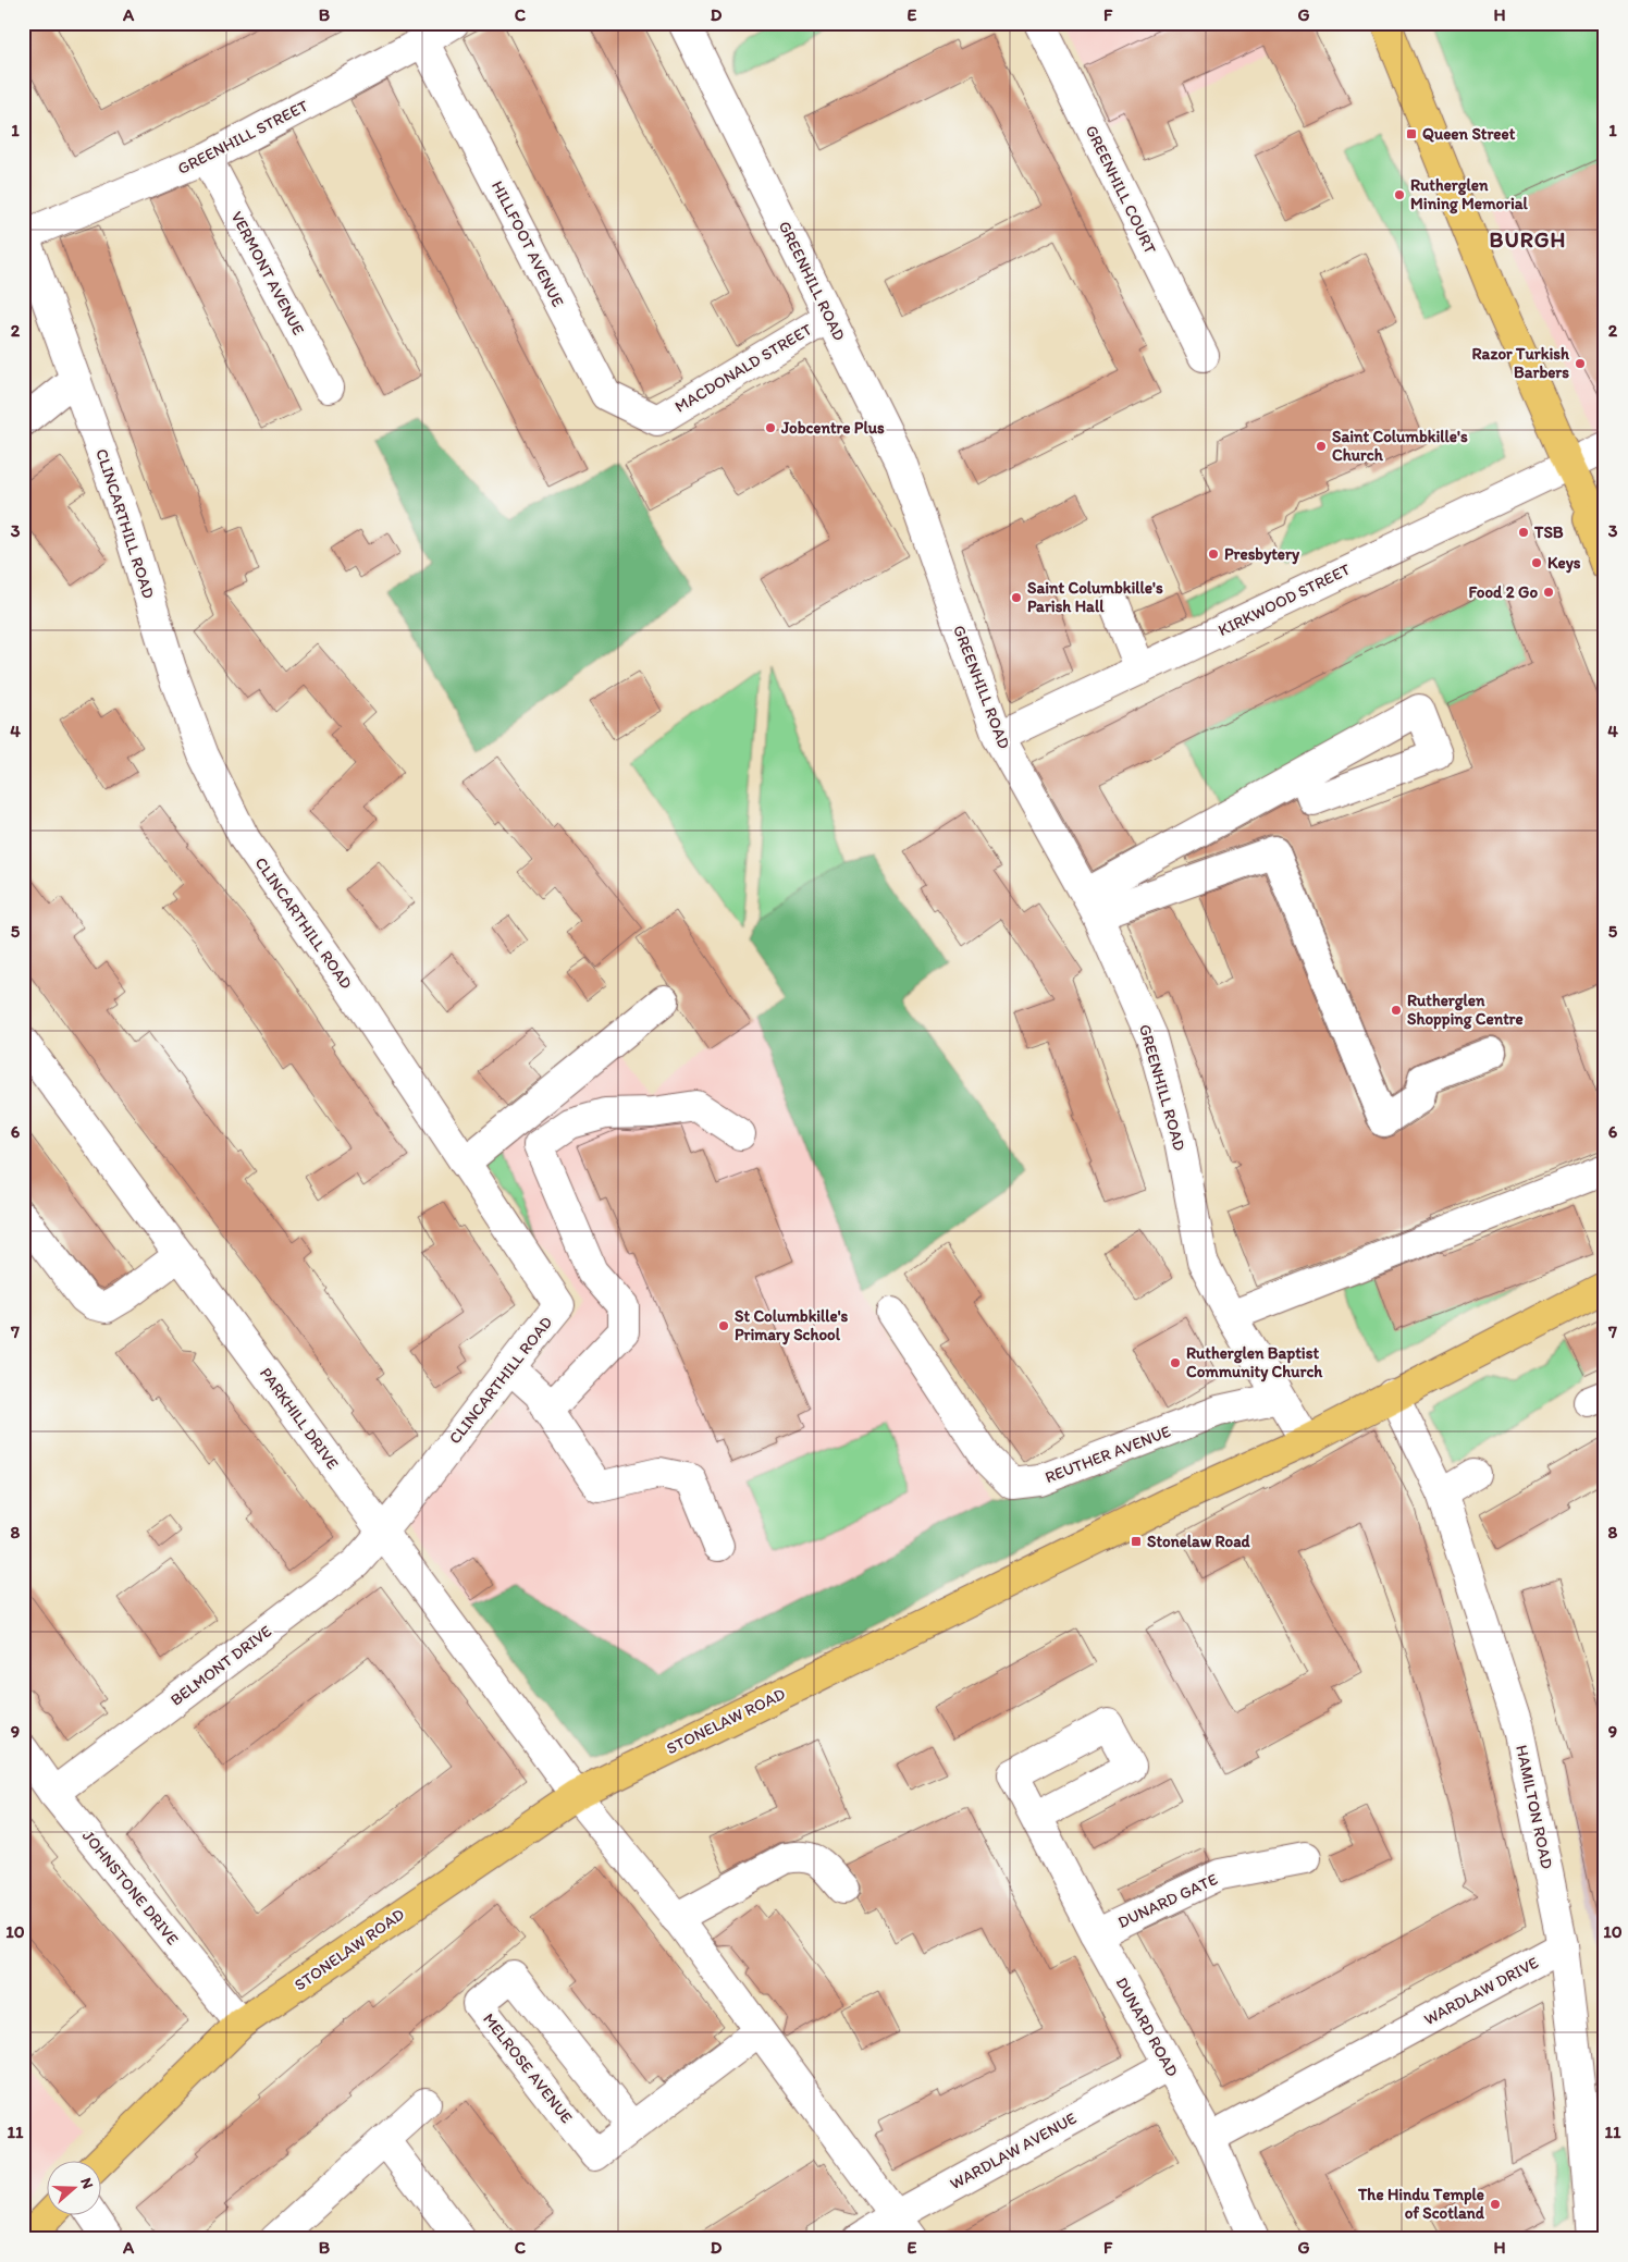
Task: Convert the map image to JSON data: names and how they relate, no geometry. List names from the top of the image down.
{
  "streets": {
    "main road": ["STONELAW ROAD"],
    "street": [
      "GREENHILL STREET",
      "GREENHILL COURT",
      "HILLFOOT AVENUE",
      "VERMONT AVENUE",
      "GREENHILL ROAD",
      "MACDONALD STREET",
      "CLINCARTHILL ROAD",
      "KIRKWOOD STREET",
      "PARKHILL DRIVE",
      "REUTHER AVENUE",
      "BELMONT DRIVE",
      "HAMILTON ROAD",
      "JOHNSTONE DRIVE",
      "DUNARD GATE",
      "WARDLAW DRIVE",
      "DUNARD ROAD",
      "MELROSE AVENUE",
      "WARDLAW AVENUE"
    ]
  },
  "crossings": [
    ["GREENHILL STREET", "HILLFOOT AVENUE"],
    ["GREENHILL STREET", "VERMONT AVENUE"],
    ["GREENHILL STREET", "CLINCARTHILL ROAD"],
    ["HILLFOOT AVENUE", "MACDONALD STREET"],
    ["GREENHILL ROAD", "MACDONALD STREET"],
    ["GREENHILL ROAD", "KIRKWOOD STREET"],
    ["GREENHILL ROAD", "REUTHER AVENUE"],
    ["GREENHILL ROAD", "STONELAW ROAD"],
    ["CLINCARTHILL ROAD", "PARKHILL DRIVE"],
    ["CLINCARTHILL ROAD", "BELMONT DRIVE"],
    ["PARKHILL DRIVE", "BELMONT DRIVE"],
    ["PARKHILL DRIVE", "STONELAW ROAD"],
    ["BELMONT DRIVE", "JOHNSTONE DRIVE"],
    ["STONELAW ROAD", "HAMILTON ROAD"],
    ["STONELAW ROAD", "JOHNSTONE DRIVE"],
    ["HAMILTON ROAD", "WARDLAW DRIVE"],
    ["DUNARD GATE", "DUNARD ROAD"],
    ["WARDLAW DRIVE", "DUNARD ROAD"],
    ["DUNARD ROAD", "WARDLAW AVENUE"]
  ],
  "districts": ["BURGH"],
  "places": {
    "transit": ["Queen Street", "Stonelaw Road"],
    "other": [
      "Rutherglen Mining Memorial",
      "Razor Turkish Barbers",
      "Jobcentre Plus",
      "Saint Columbkille's Church",
      "TSB",
      "Presbytery",
      "Keys",
      "Food 2 Go",
      "Saint Columbkille's Parish Hall",
      "Rutherglen Shopping Centre",
      "St Columbkille's Primary School",
      "Rutherglen Baptist Community Church",
      "The Hindu Temple of Scotland"
    ]
  },
  "north": "right",
  "grid": {
    "columns": [
      "A",
      "B",
      "C",
      "D",
      "E",
      "F",
      "G",
      "H"
    ],
    "rows": [
      "1",
      "2",
      "3",
      "4",
      "5",
      "6",
      "7",
      "8",
      "9",
      "10",
      "11"
    ]
  }
}
